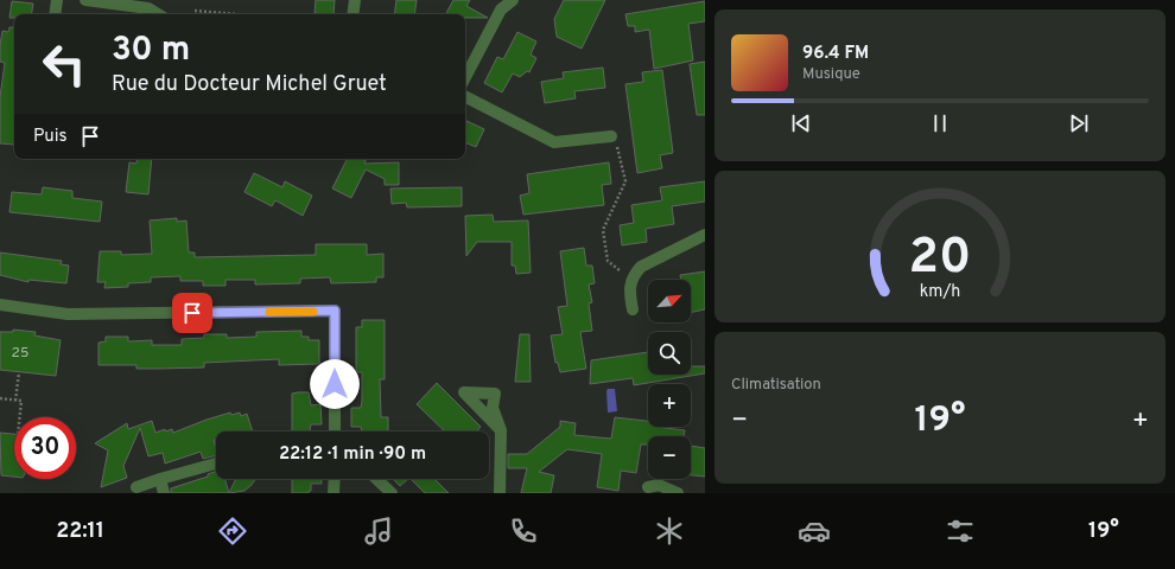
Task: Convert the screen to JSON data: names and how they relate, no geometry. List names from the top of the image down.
{
  "house_numbers": ["25"],
  "north": "top right",
  "page": {
    "turn": ["30 m", "Rue du Docteur Michel Gruet"],
    "song": ["96.4 FM", "Musique"],
    "then": "Puis",
    "map_buttons": ["+", "−"],
    "tile": "Climatisation",
    "heat": ["−", "19°", "+"],
    "limit": "30",
    "trip": "22:12 · 1 min · 90 m",
    "tabs": ["22:11", "19°"],
    "gauge": ["20", "km/h"]
  }
}
